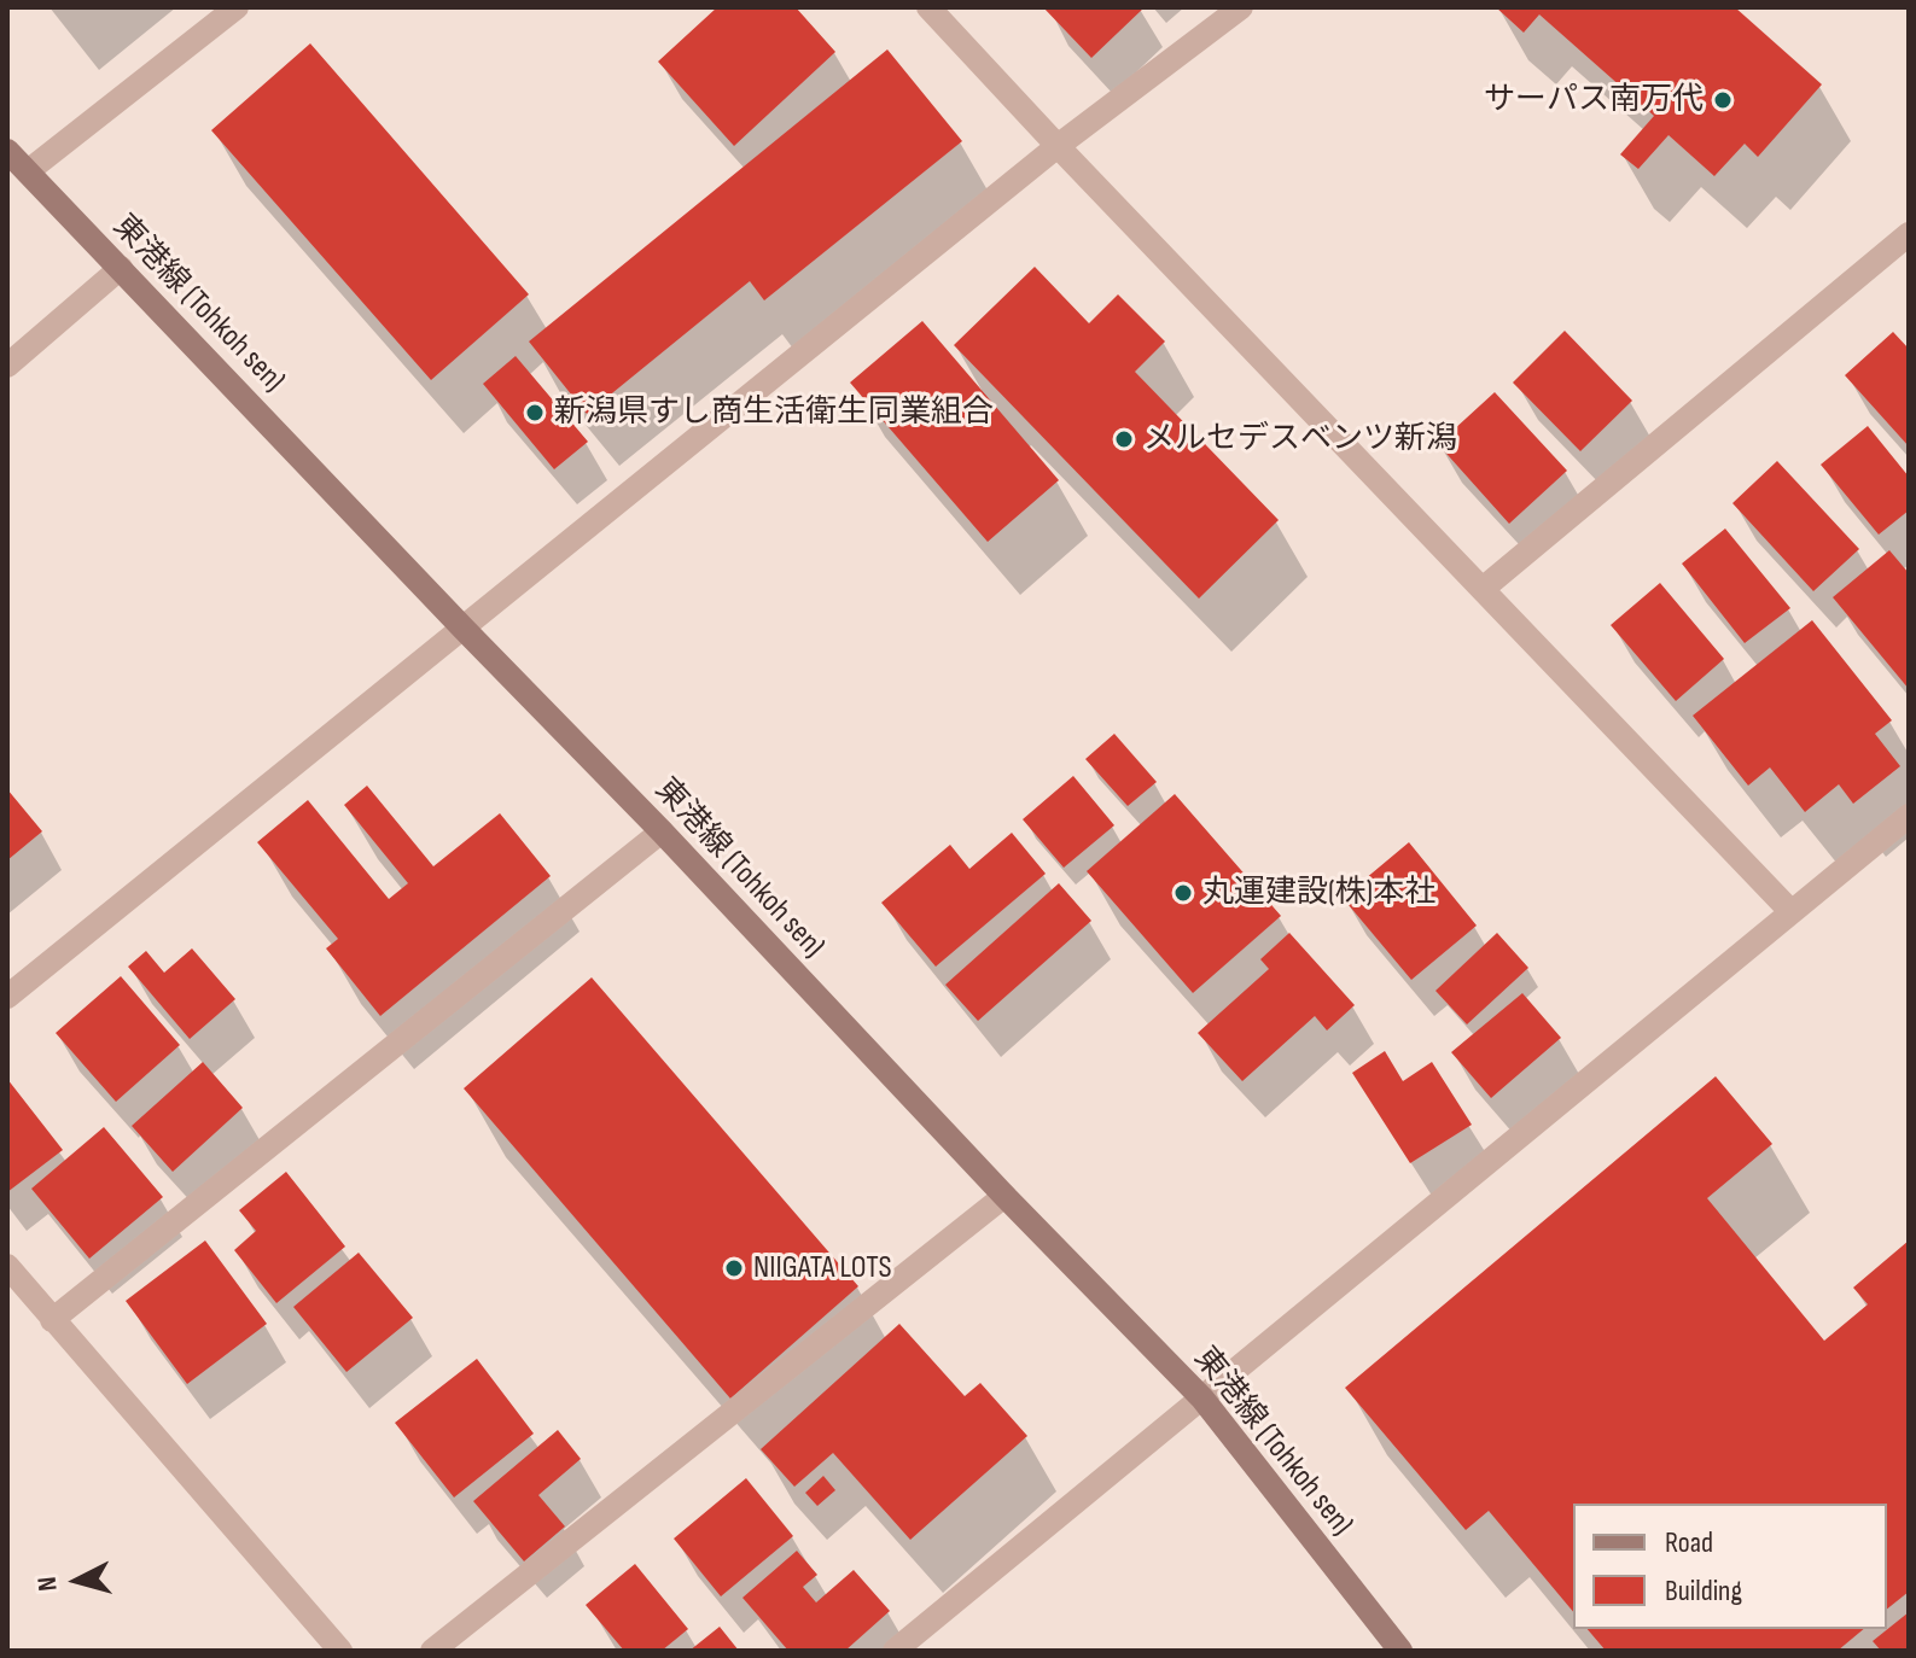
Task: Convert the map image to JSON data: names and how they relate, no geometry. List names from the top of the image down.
{
  "streets": {
    "street": ["東港線 (Tohkoh sen)"]
  },
  "places": [
    "サーパス南万代",
    "新潟県すし商生活衛生同業組合",
    "メルセデスベンツ新潟",
    "丸運建設(株)本社",
    "NIIGATA LOTS"
  ],
  "legend": ["Road", "Building"],
  "north": "left"
}
